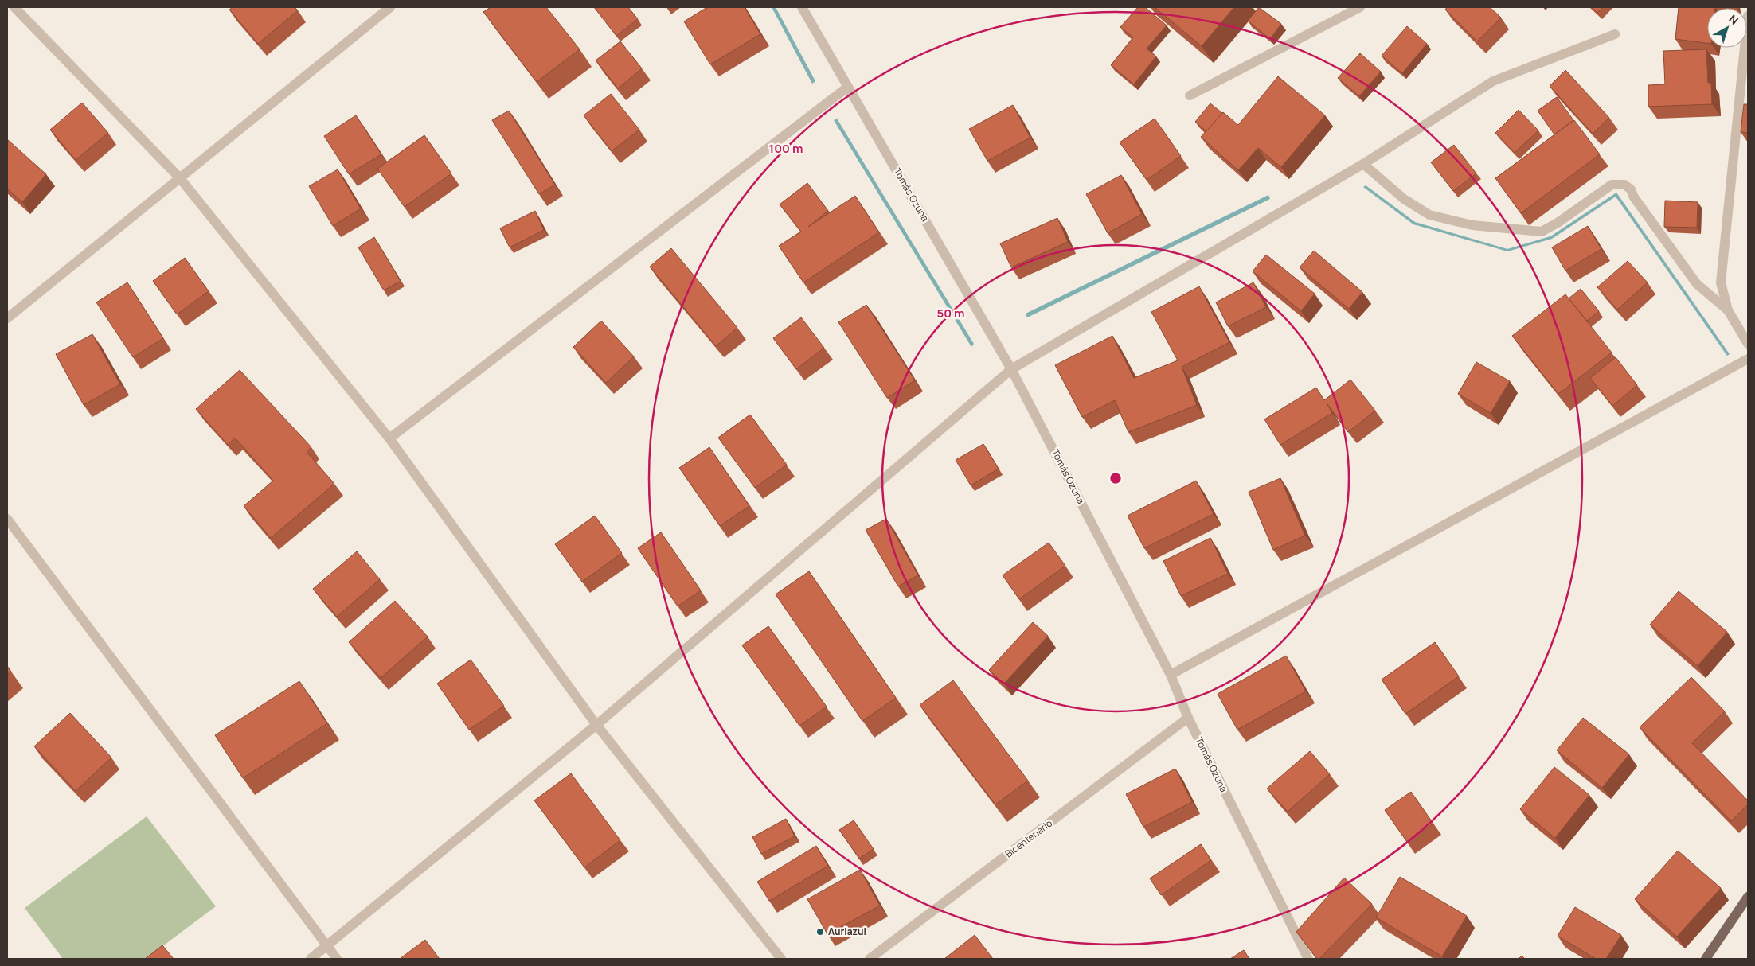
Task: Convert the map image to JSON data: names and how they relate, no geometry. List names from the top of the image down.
{
  "streets": {
    "street": ["Tomás Ozuna", "Bicentenario"]
  },
  "crossings": [
    ["Tomás Ozuna", "Bicentenario"]
  ],
  "places": ["Auriazul"],
  "north": "top right",
  "rings": ["100 m", "50 m"]
}
